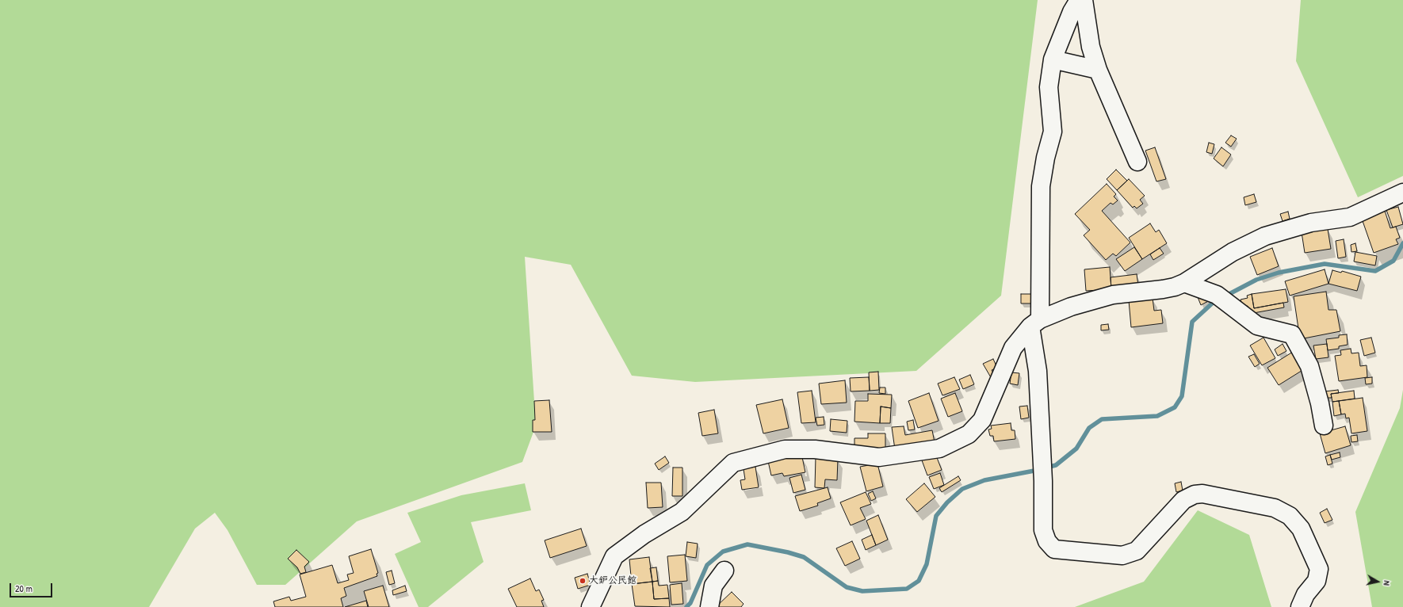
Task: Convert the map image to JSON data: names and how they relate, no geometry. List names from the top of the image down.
{
  "places": ["大鈩公民館"],
  "scale_bar": "20 m",
  "north": "right"
}
